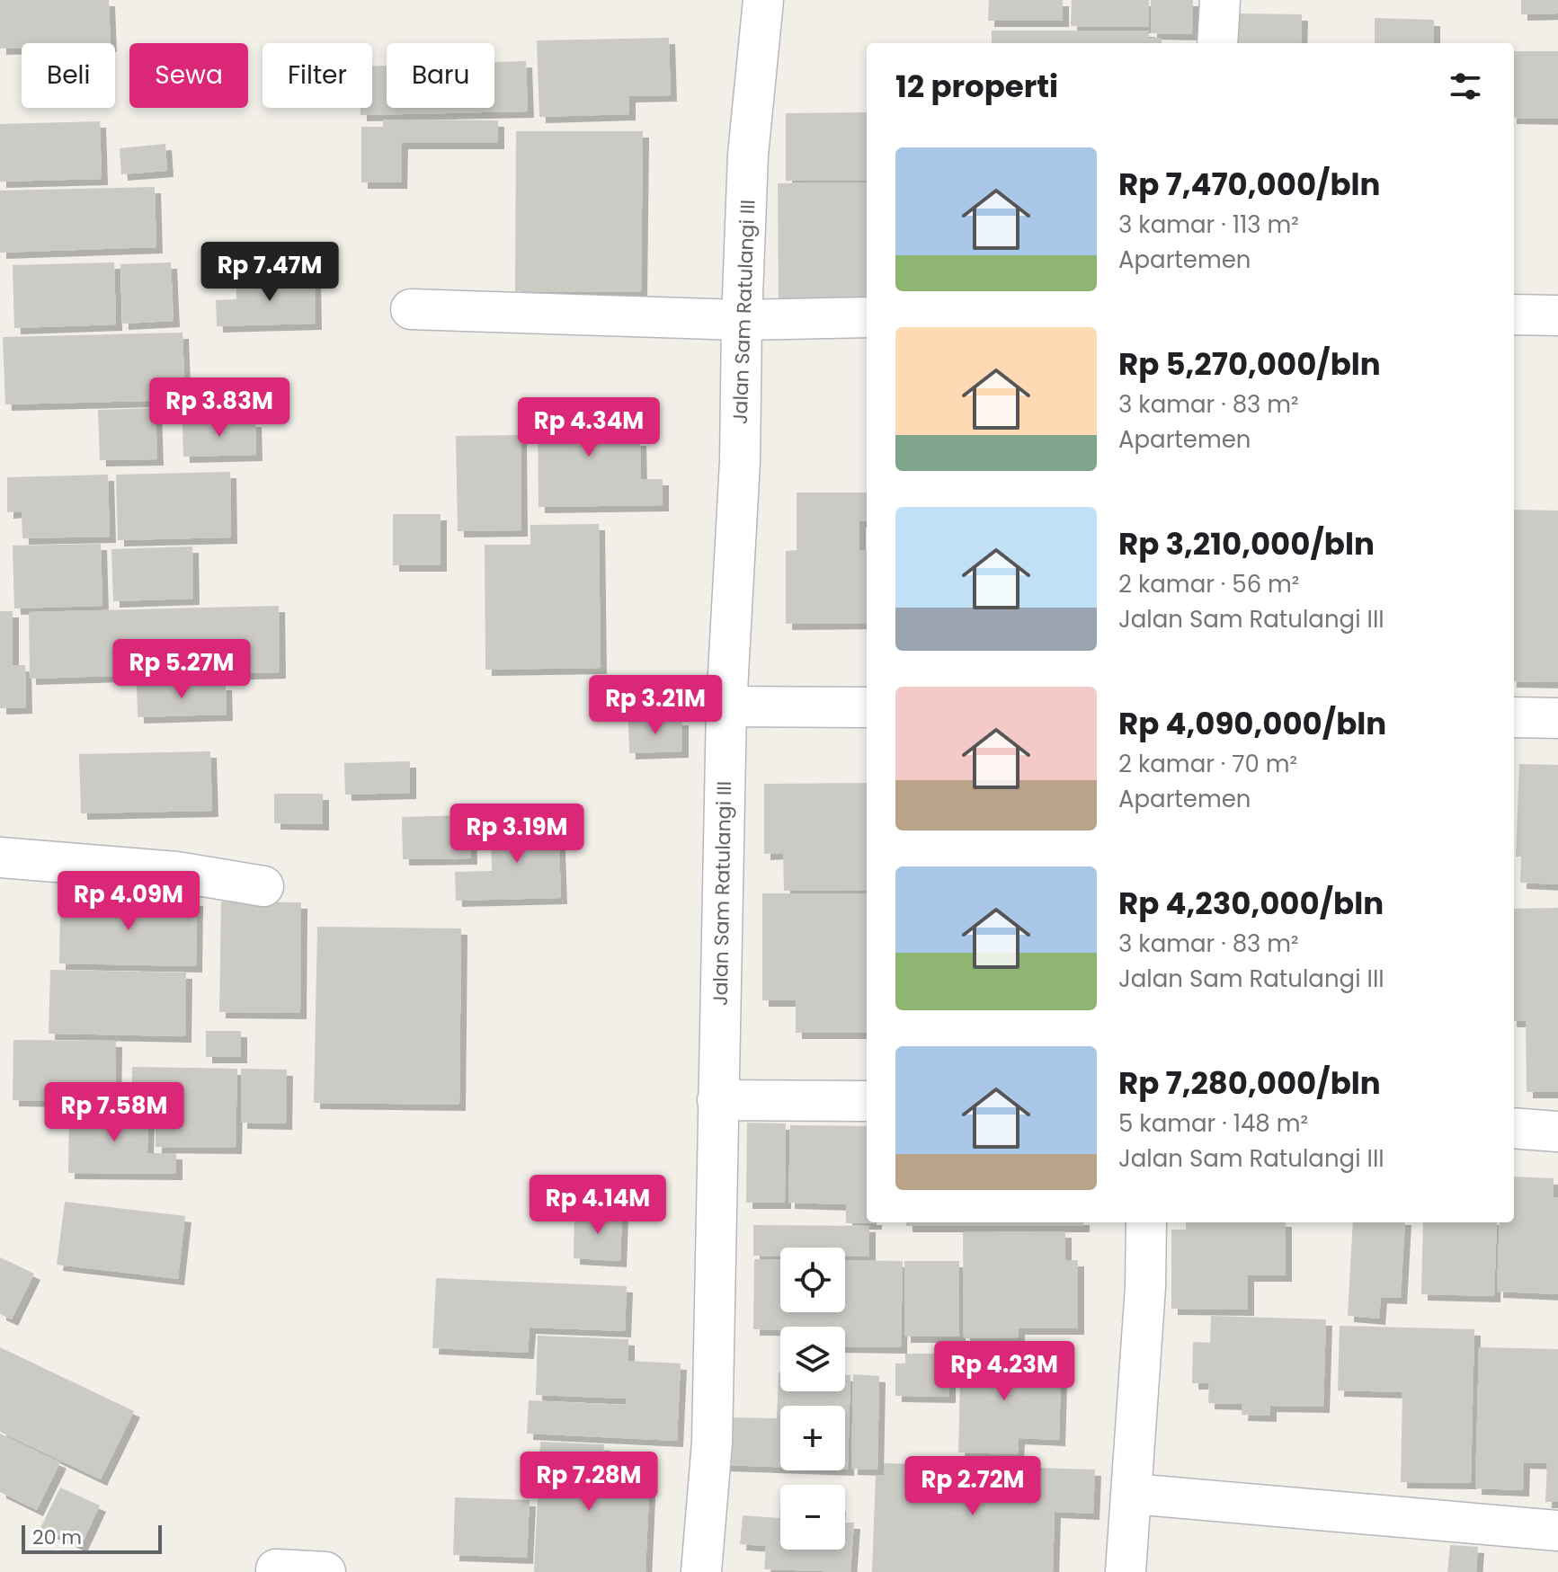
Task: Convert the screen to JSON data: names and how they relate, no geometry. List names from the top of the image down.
{
  "streets": {
    "street": ["Jalan Sam Ratulangi III"]
  },
  "scale_bar": "20 m",
  "page": {
    "chip": [
      "Beli",
      "Sewa",
      "Filter",
      "Baru"
    ],
    "heading": "12 properti",
    "list": [
      {
        "name": "Rp 7,470,000/bln",
        "note": "3 kamar · 113 m² · Apartemen"
      },
      {
        "name": "Rp 5,270,000/bln",
        "note": "3 kamar · 83 m² · Apartemen"
      },
      {
        "name": "Rp 3,210,000/bln",
        "note": "2 kamar · 56 m² · Jalan Sam Ratulangi III"
      },
      {
        "name": "Rp 4,090,000/bln",
        "note": "2 kamar · 70 m² · Apartemen"
      },
      {
        "name": "Rp 4,230,000/bln",
        "note": "3 kamar · 83 m² · Jalan Sam Ratulangi III"
      },
      {
        "name": "Rp 7,280,000/bln",
        "note": "5 kamar · 148 m² · Jalan Sam Ratulangi III"
      }
    ],
    "price": [
      "Rp 7.47M",
      "Rp 3.83M",
      "Rp 4.34M",
      "Rp 5.27M",
      "Rp 3.21M",
      "Rp 3.19M",
      "Rp 4.09M",
      "Rp 7.58M",
      "Rp 4.14M",
      "Rp 4.23M",
      "Rp 7.28M",
      "Rp 2.72M"
    ],
    "map_buttons": ["+", "−"],
    "scale": "20 m"
  }
}
